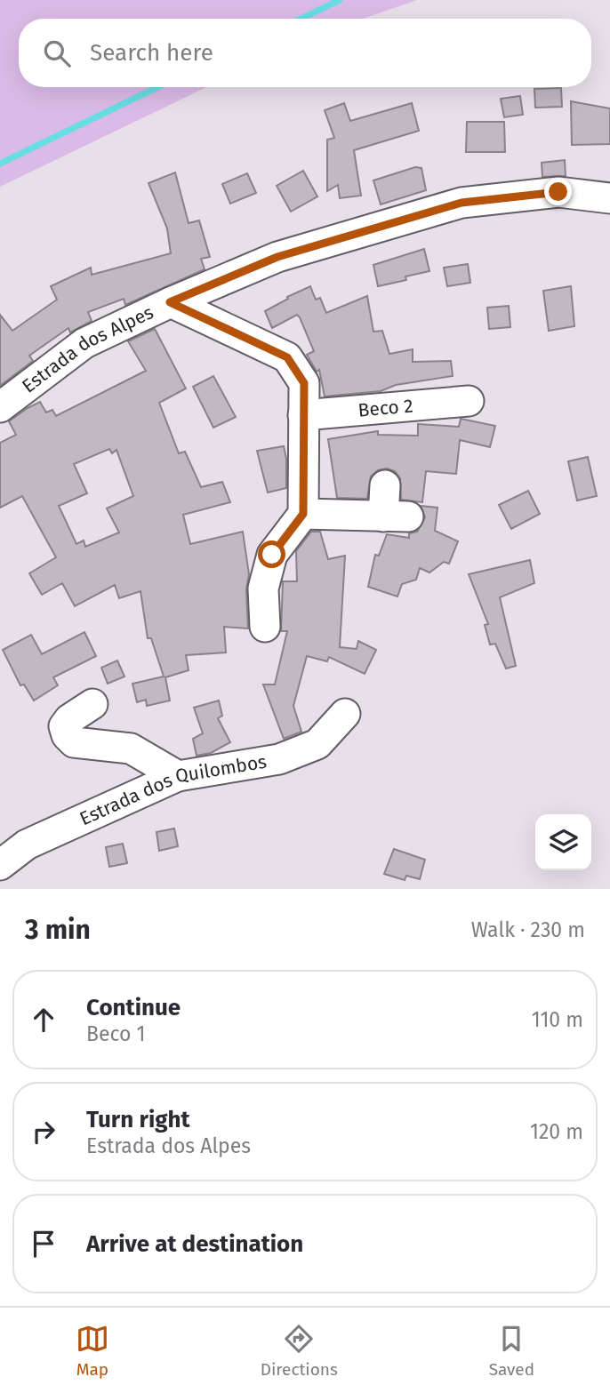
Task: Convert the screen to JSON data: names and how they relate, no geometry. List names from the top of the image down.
{
  "streets": {
    "street": ["Estrada dos Alpes", "Beco 2", "Estrada dos Quilombos"]
  },
  "page": {
    "search": "Search here",
    "heading": ["3 min", "Walk · 230 m"],
    "list": [
      ["Continue", "Beco 1", "110 m"],
      ["Turn right", "Estrada dos Alpes", "120 m"],
      "Arrive at destination"
    ],
    "nav": ["Map", "Directions", "Saved"]
  }
}
